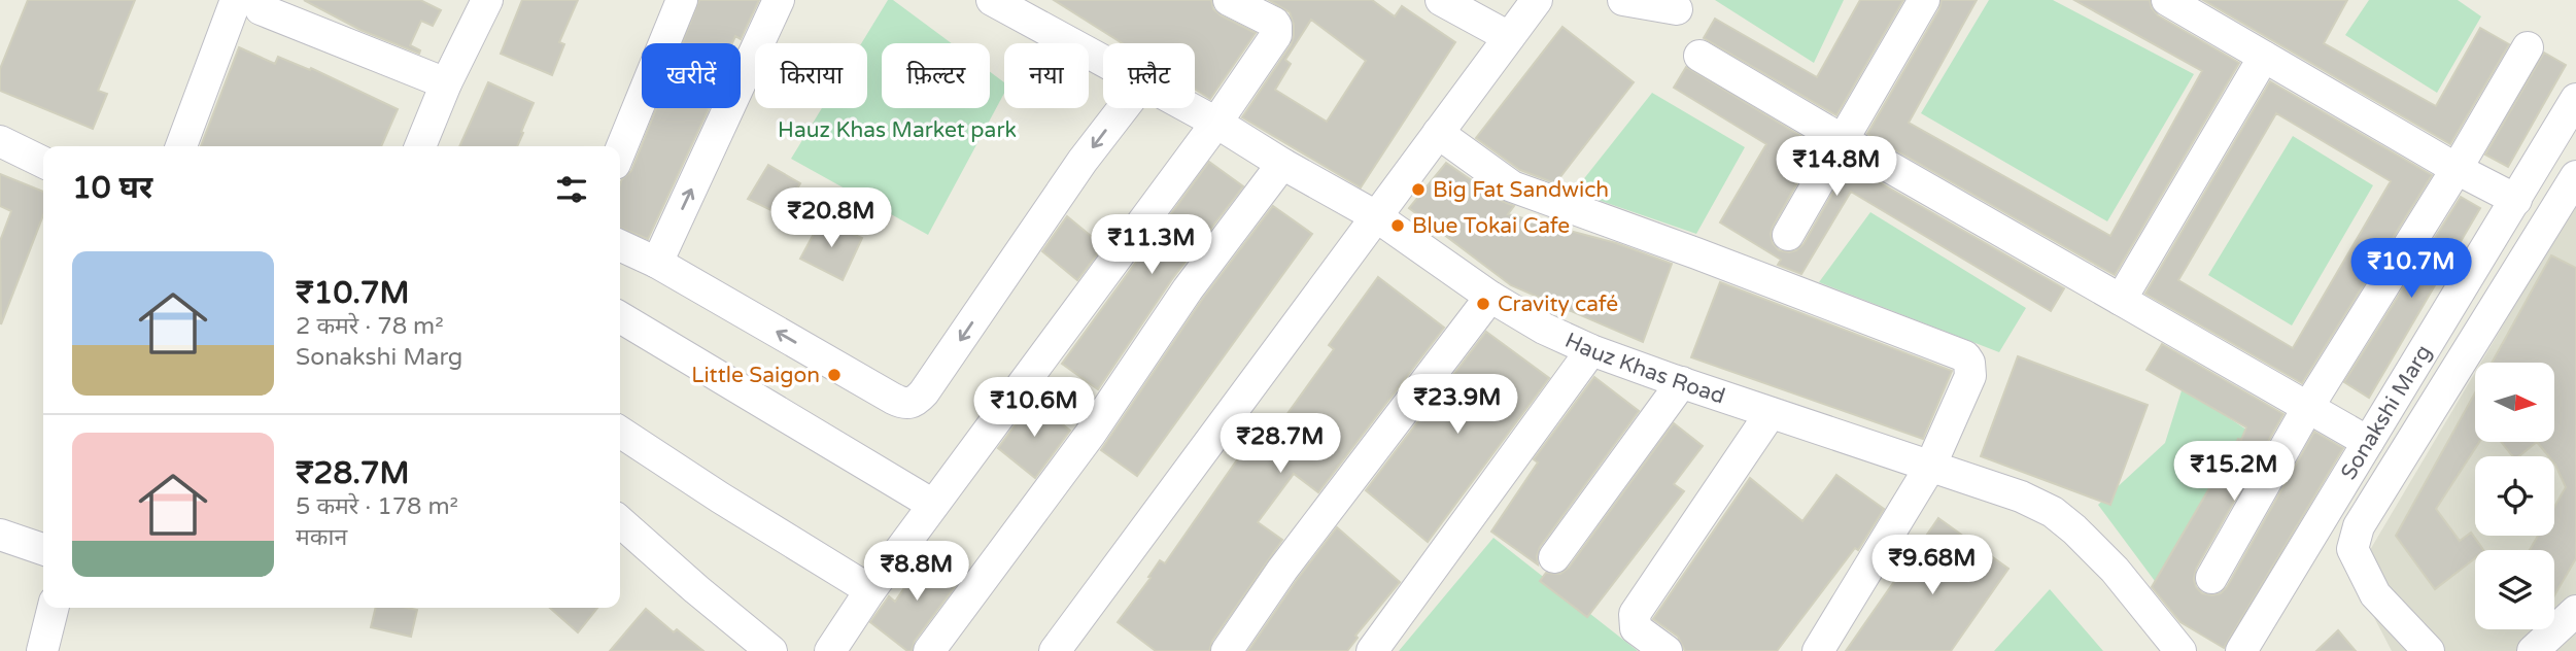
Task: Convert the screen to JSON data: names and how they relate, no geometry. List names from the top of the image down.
{
  "streets": {
    "street": ["Hauz Khas Road", "Sonakshi Marg"]
  },
  "parks": ["Hauz Khas Market park"],
  "places": [
    "Big Fat Sandwich",
    "Blue Tokai Cafe",
    "Cravity café",
    "Little Saigon"
  ],
  "north": "right",
  "page": {
    "chip": [
      "खरीदें",
      "किराया",
      "फ़िल्टर",
      "नया",
      "फ़्लैट"
    ],
    "price": [
      "₹14.8M",
      "₹20.8M",
      "₹11.3M",
      "₹10.7M",
      "₹23.9M",
      "₹10.6M",
      "₹28.7M",
      "₹15.2M",
      "₹9.68M",
      "₹8.8M"
    ],
    "heading": "10 घर",
    "list": [
      {
        "name": "₹10.7M",
        "note": "2 कमरे · 78 m² · Sonakshi Marg"
      },
      {
        "name": "₹28.7M",
        "note": "5 कमरे · 178 m² · मकान"
      }
    ]
  }
}
